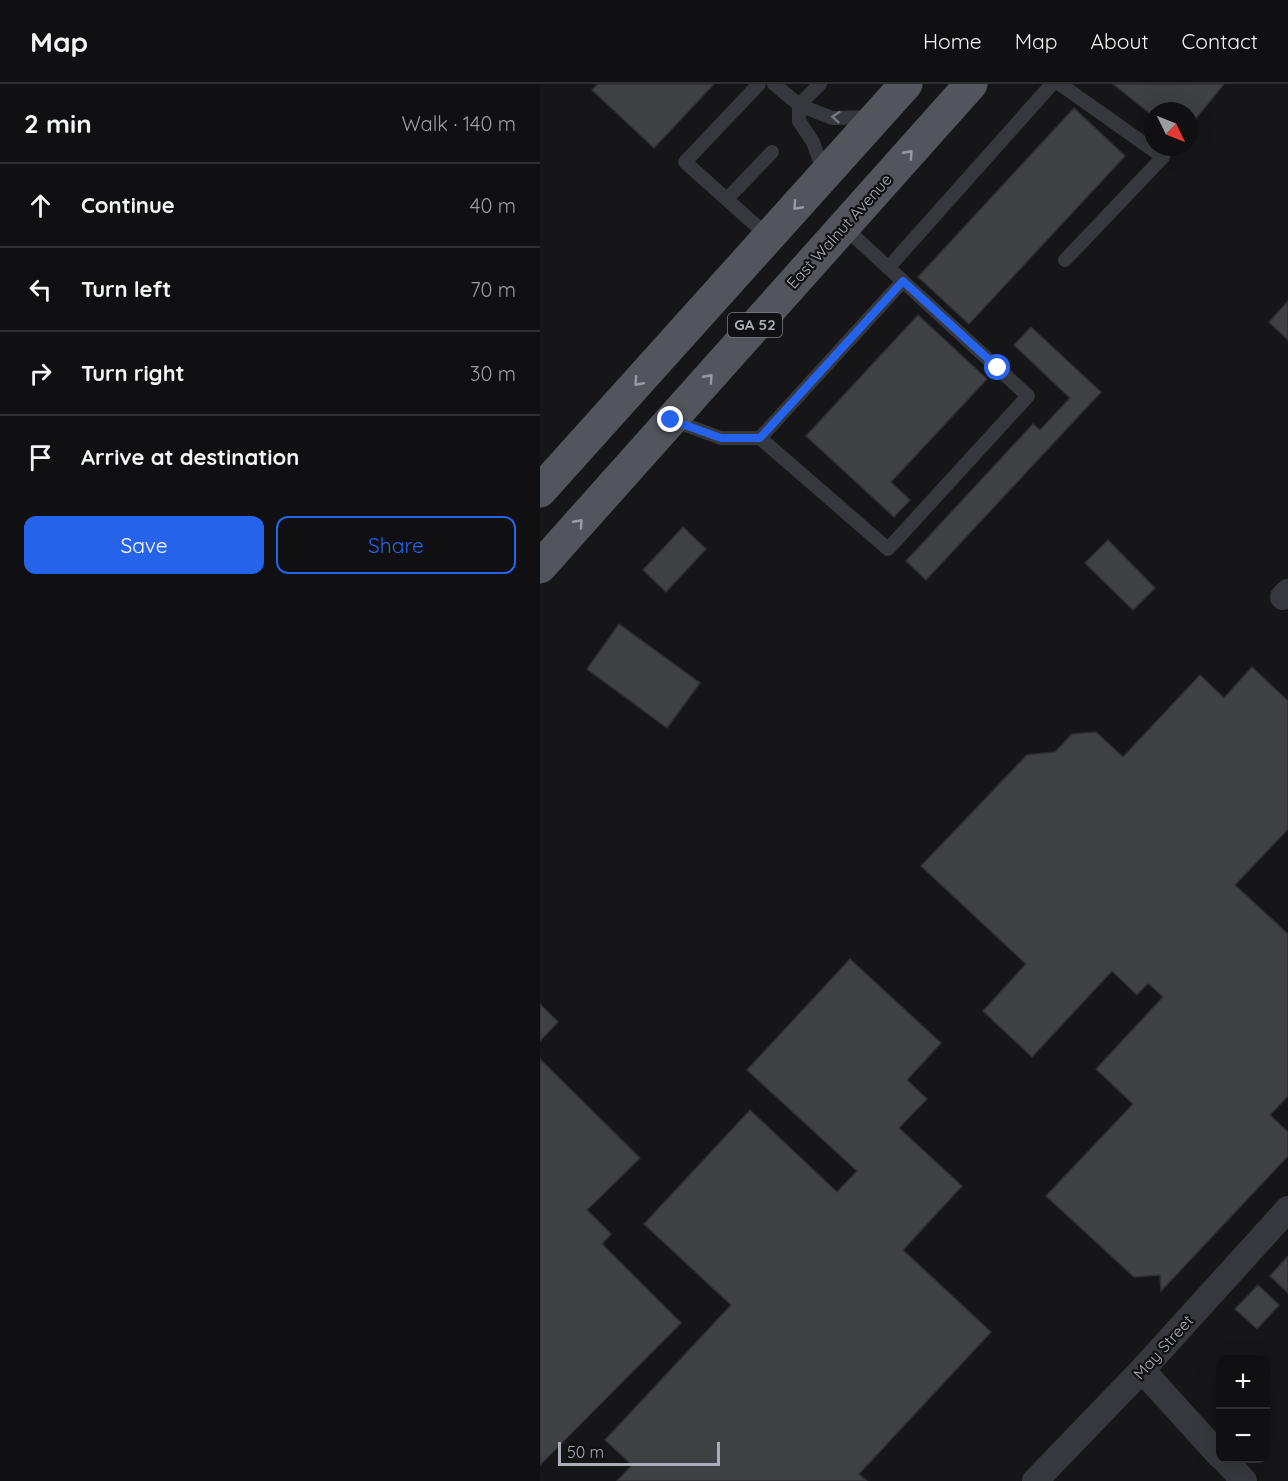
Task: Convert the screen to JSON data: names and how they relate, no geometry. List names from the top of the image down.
{
  "streets": {
    "main road": ["East Walnut Avenue", "GA 52"],
    "street": ["May Street"]
  },
  "scale_bar": "50 m",
  "north": "bottom right",
  "page": {
    "header": "Map",
    "nav": [
      "Home",
      "Map",
      "About",
      "Contact"
    ],
    "heading": ["2 min", "Walk · 140 m"],
    "list": [
      ["Continue", "40 m"],
      ["Turn left", "70 m"],
      ["Turn right", "30 m"],
      "Arrive at destination"
    ],
    "buttons": ["Save", "Share"],
    "map_buttons": ["+", "−"],
    "scale": "50 m"
  }
}
